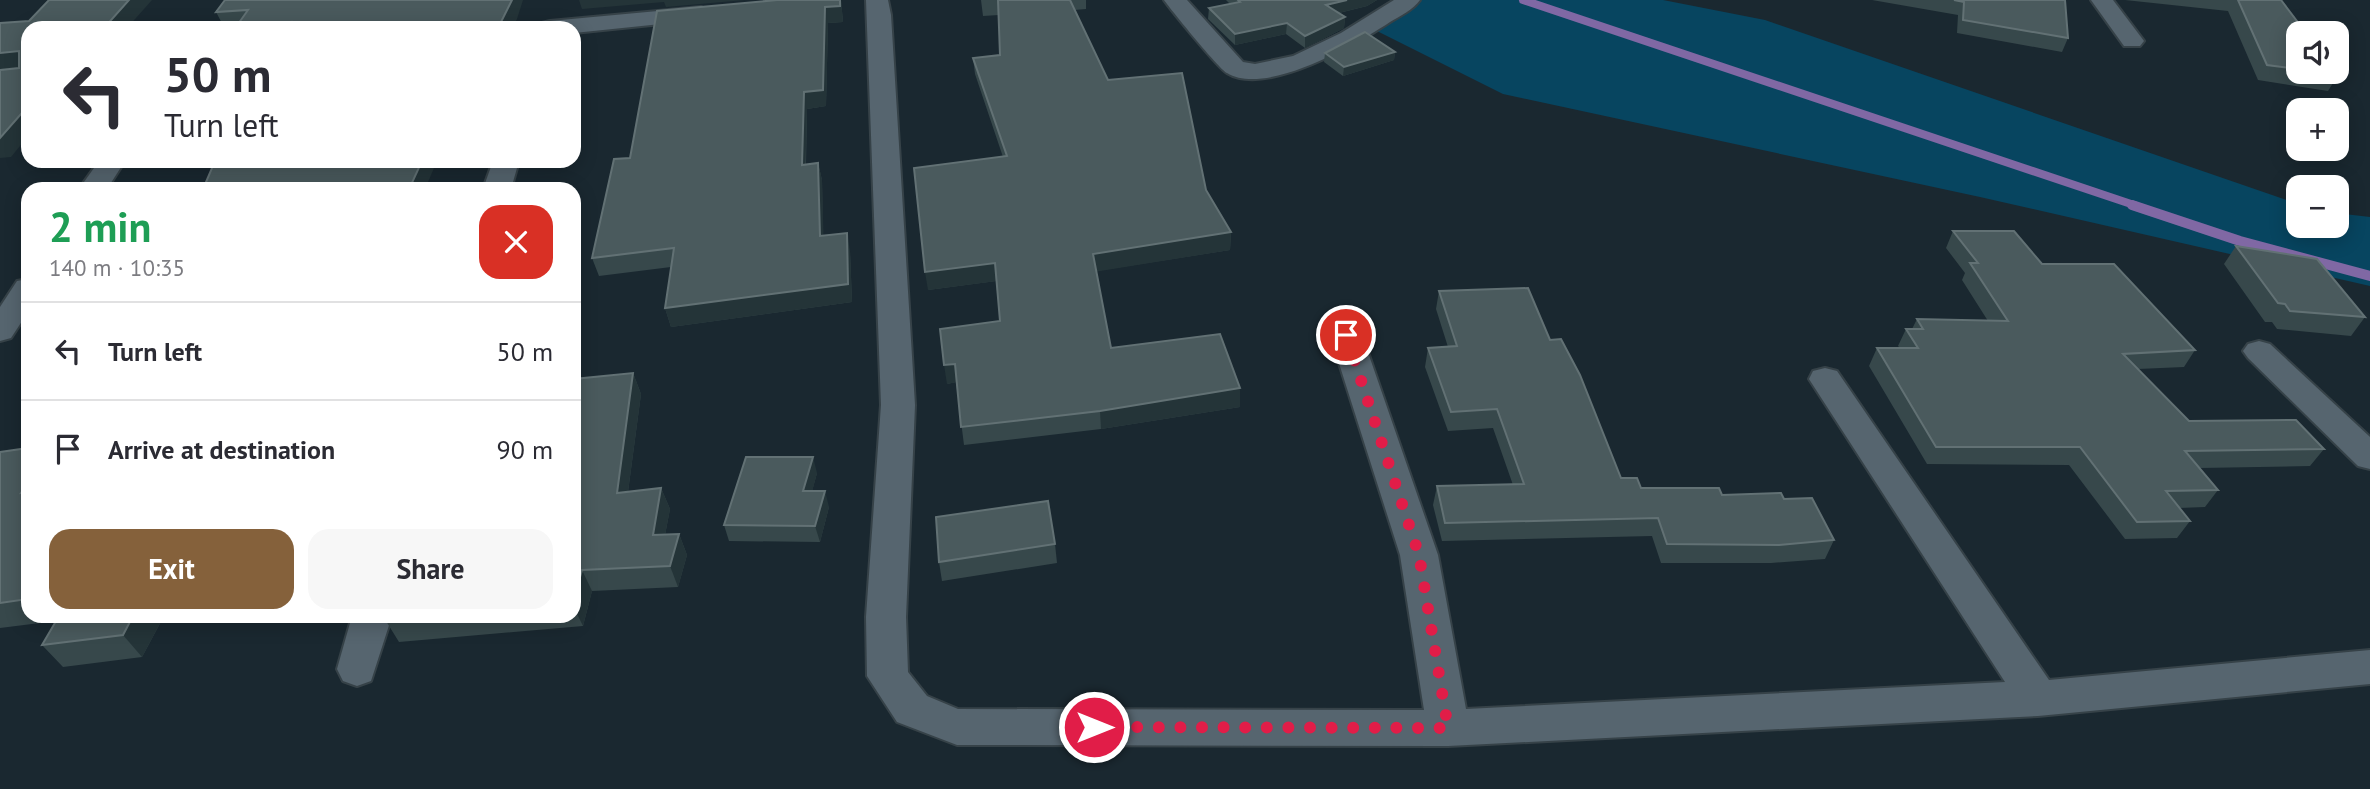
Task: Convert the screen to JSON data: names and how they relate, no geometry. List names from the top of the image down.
{
  "page": {
    "map_buttons": ["+", "−"],
    "turn": ["50 m", "Turn left"],
    "heading": ["2 min", "140 m · 10:35"],
    "list": [
      {
        "name": "Turn left",
        "value": "50 m"
      },
      {
        "name": "Arrive at destination",
        "value": "90 m"
      }
    ],
    "buttons": ["Exit", "Share"]
  }
}
